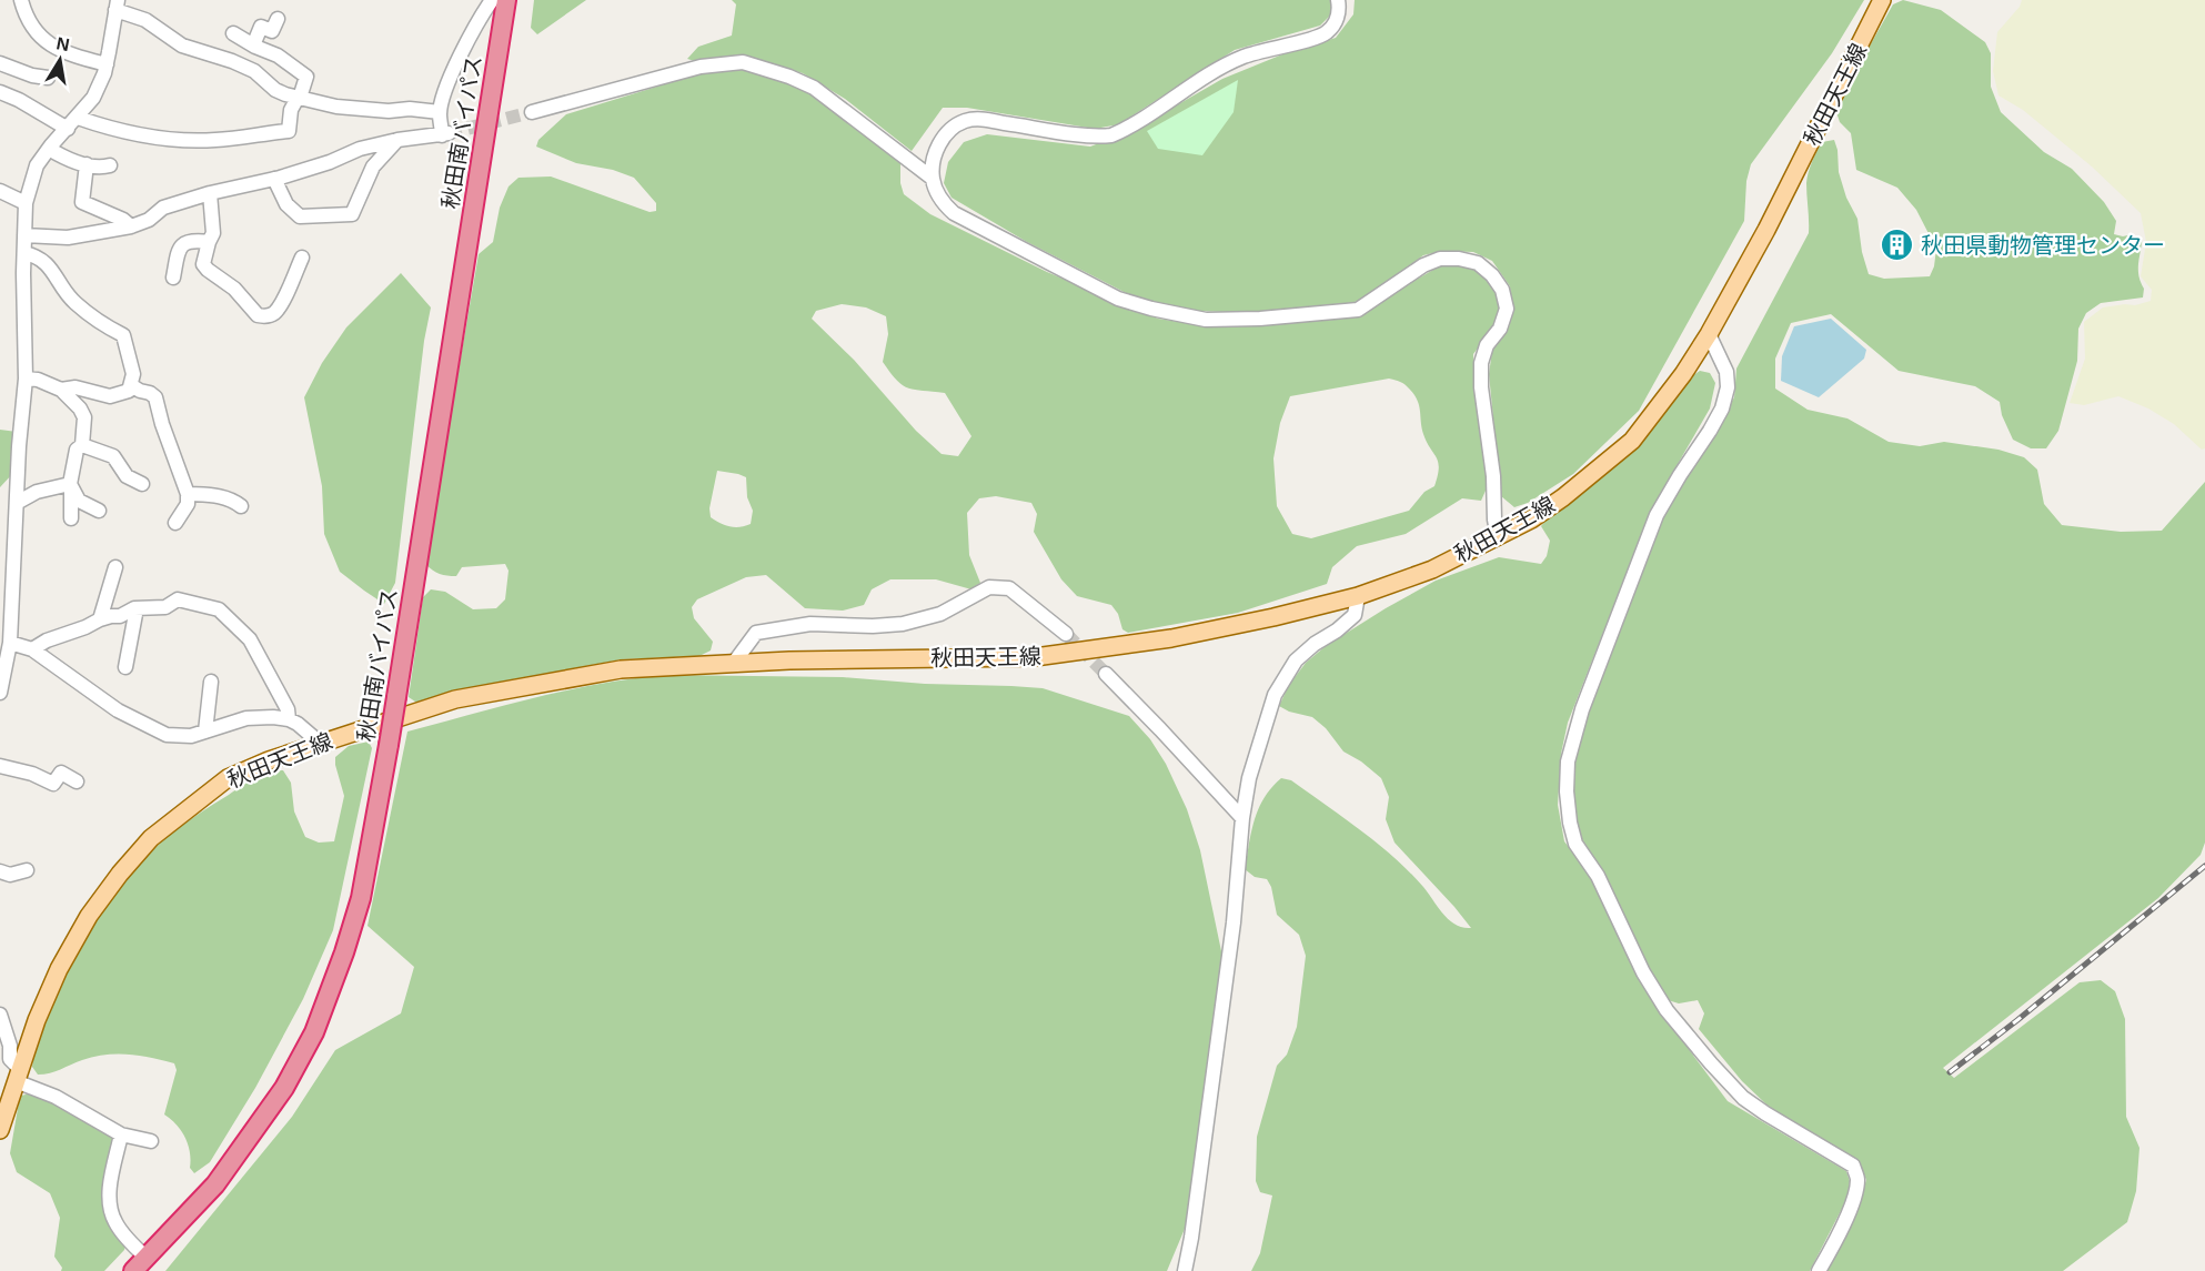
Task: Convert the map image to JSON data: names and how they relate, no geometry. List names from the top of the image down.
{
  "streets": {
    "highway": ["秋田南バイパス"],
    "main road": ["秋田天王線"]
  },
  "places": {
    "building": ["秋田県動物管理センター"]
  },
  "north": "top"
}
